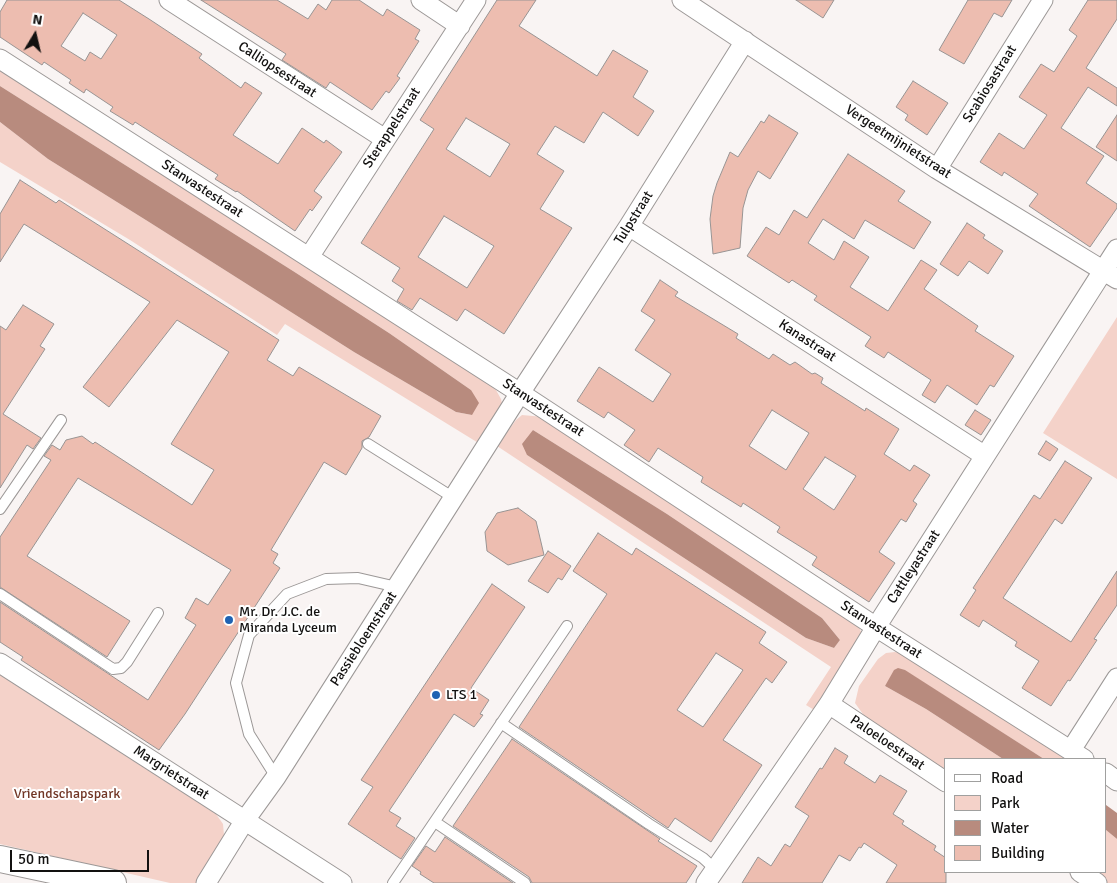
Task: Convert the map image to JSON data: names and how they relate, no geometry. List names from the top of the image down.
{
  "streets": {
    "street": [
      "Calliopsestraat",
      "Scabiosastraat",
      "Sterappelstraat",
      "Vergeetmijnietstraat",
      "Stanvastestraat",
      "Tulpstraat",
      "Kanastraat",
      "Cattleyastraat",
      "Passiebloemstraat",
      "Paloeloestraat",
      "Margrietstraat"
    ]
  },
  "crossings": [
    ["Calliopsestraat", "Sterappelstraat"],
    ["Scabiosastraat", "Vergeetmijnietstraat"],
    ["Sterappelstraat", "Stanvastestraat"],
    ["Vergeetmijnietstraat", "Tulpstraat"],
    ["Vergeetmijnietstraat", "Cattleyastraat"],
    ["Stanvastestraat", "Tulpstraat"],
    ["Stanvastestraat", "Cattleyastraat"],
    ["Stanvastestraat", "Passiebloemstraat"],
    ["Tulpstraat", "Kanastraat"],
    ["Tulpstraat", "Passiebloemstraat"],
    ["Kanastraat", "Cattleyastraat"],
    ["Cattleyastraat", "Paloeloestraat"],
    ["Passiebloemstraat", "Margrietstraat"]
  ],
  "parks": ["Vriendschapspark"],
  "places": ["Mr. Dr. J.C. de Miranda Lyceum", "LTS 1"],
  "legend": [
    "Road",
    "Park",
    "Water",
    "Building"
  ],
  "scale_bar": "50 m",
  "north": "top"
}
